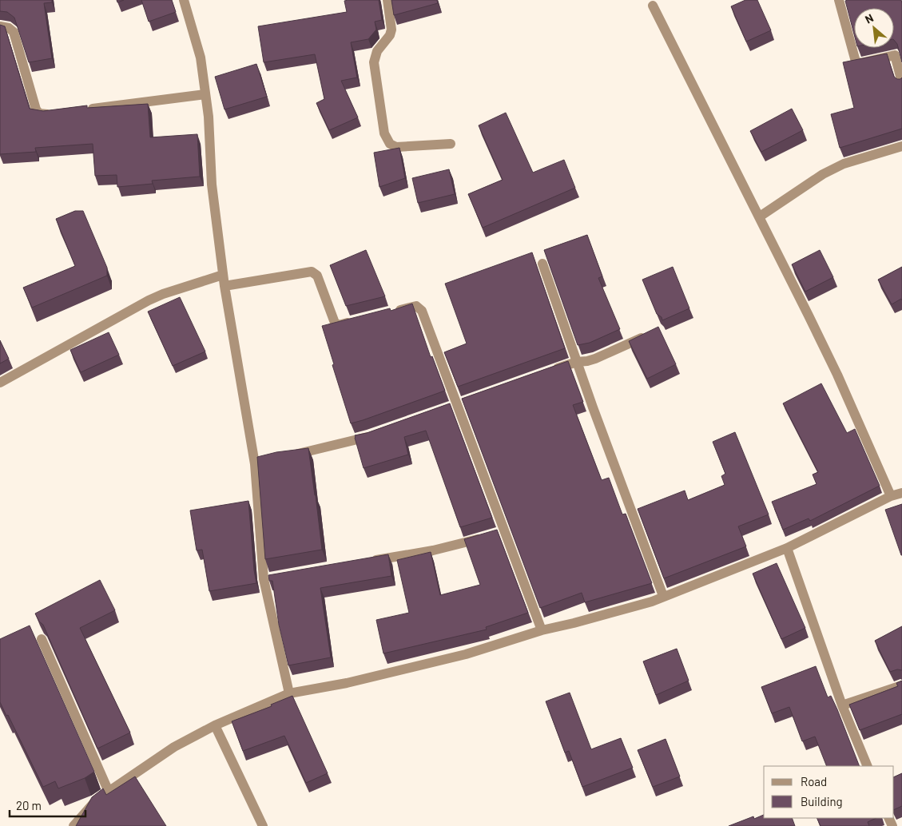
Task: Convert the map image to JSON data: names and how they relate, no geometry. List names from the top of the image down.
{
  "legend": ["Road", "Building"],
  "scale_bar": "20 m",
  "north": "top left"
}
